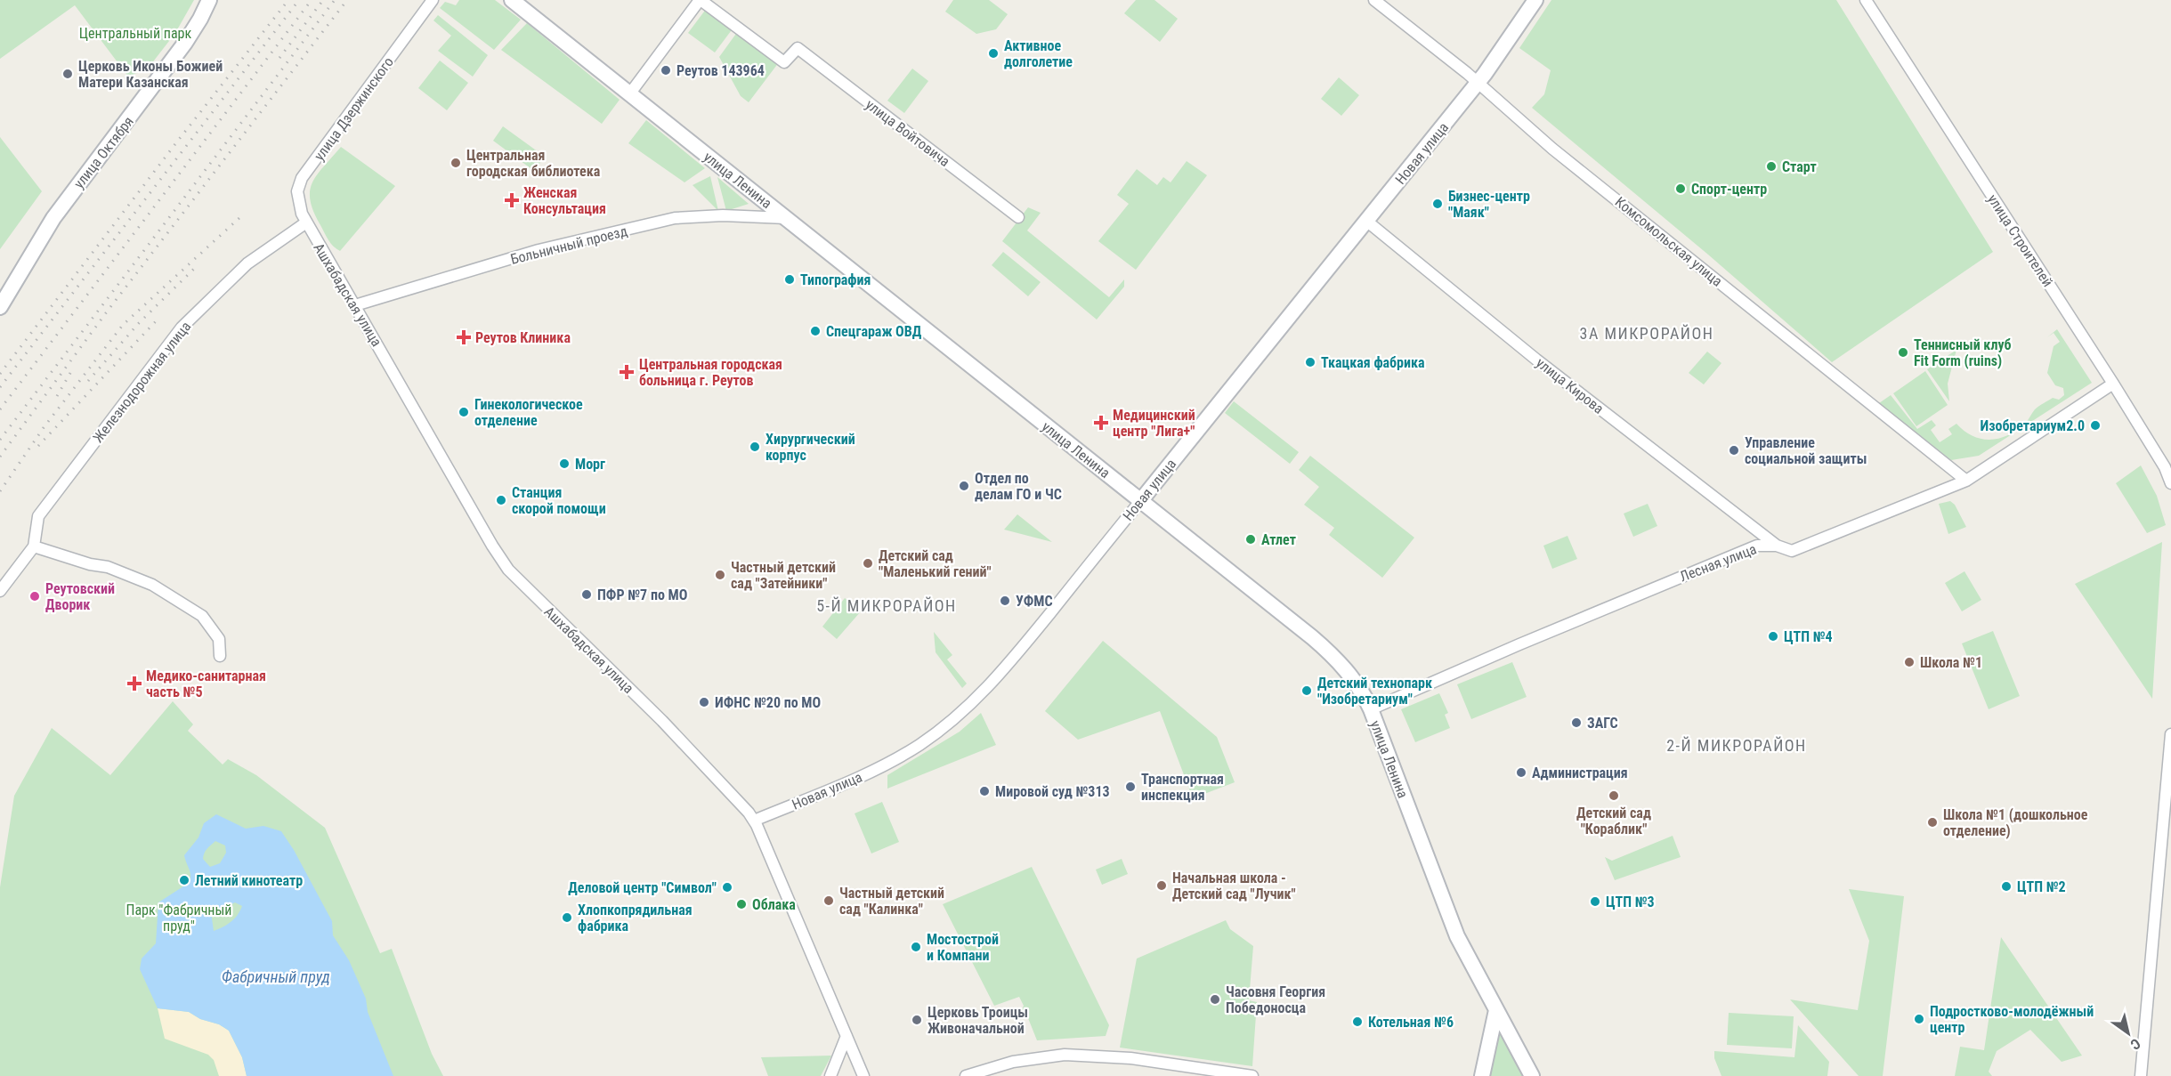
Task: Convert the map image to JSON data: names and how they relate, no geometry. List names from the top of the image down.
{
  "streets": {
    "street": [
      "улица Дзержинского",
      "улица Войтовича",
      "улица Октября",
      "Новая улица",
      "улица Ленина",
      "улица Строителей",
      "Комсомольская улица",
      "Больничный проезд",
      "Ашхабадская улица",
      "Железнодорожная улица",
      "улица Кирова",
      "Лесная улица"
    ]
  },
  "crossings": [
    ["улица Дзержинского", "Ашхабадская улица"],
    ["улица Дзержинского", "Железнодорожная улица"],
    ["Новая улица", "улица Ленина"],
    ["Новая улица", "Комсомольская улица"],
    ["Новая улица", "Ашхабадская улица"],
    ["Новая улица", "улица Кирова"],
    ["улица Ленина", "Больничный проезд"],
    ["улица Ленина", "Лесная улица"],
    ["улица Строителей", "Лесная улица"],
    ["Комсомольская улица", "Лесная улица"],
    ["Больничный проезд", "Ашхабадская улица"],
    ["Ашхабадская улица", "Железнодорожная улица"],
    ["улица Кирова", "Лесная улица"]
  ],
  "districts": ["3А МИКРОРАЙОН", "5-Й МИКРОРАЙОН", "2-Й МИКРОРАЙОН"],
  "water": ["Фабричный пруд"],
  "parks": ["Центральный парк", "Парк \"Фабричный пруд\""],
  "places": {
    "other": [
      "Активное долголетие",
      "Реутов 143964",
      "Церковь Иконы Божией Матери Казанская",
      "Центральная городская библиотека",
      "Старт",
      "Спорт-центр",
      "Бизнес-центр \"Маяк\"",
      "Типография",
      "Спецгараж ОВД",
      "Теннисный клуб Fit Form (ruins)",
      "Ткацкая фабрика",
      "Гинекологическое отделение",
      "Изобретариум2.0",
      "Хирургический корпус",
      "Управление социальной защиты",
      "Морг",
      "Отдел по делам ГО и ЧС",
      "Станция скорой помощи",
      "Атлет",
      "Детский сад \"Маленький гений\"",
      "Частный детский сад \"Затейники\"",
      "ПФР №7 по МО",
      "Реутовский Дворик",
      "УФМС",
      "ЦТП №4",
      "Школа №1",
      "Детский технопарк \"Изобретариум\"",
      "ИФНС №20 по МО",
      "ЗАГС",
      "Администрация",
      "Транспортная инспекция",
      "Мировой суд №313",
      "Детский сад \"Кораблик\"",
      "Школа №1 (дошкольное отделение)",
      "Летний кинотеатр",
      "Начальная школа - Детский сад \"Лучик\"",
      "ЦТП №2",
      "Деловой центр \"Символ\"",
      "Частный детский сад \"Калинка\"",
      "ЦТП №3",
      "Облака",
      "Хлопкопрядильная фабрика",
      "Мостострой и Компани",
      "Часовня Георгия Победоносца",
      "Подростково-молодёжный центр",
      "Церковь Троицы Живоначальной",
      "Котельная №6"
    ],
    "health": [
      "Женская Консультация",
      "Реутов Клиника",
      "Центральная городская больница г. Реутов",
      "Медицинский центр \"Лига+\"",
      "Медико-санитарная часть №5"
    ]
  },
  "north": "bottom right"
}
